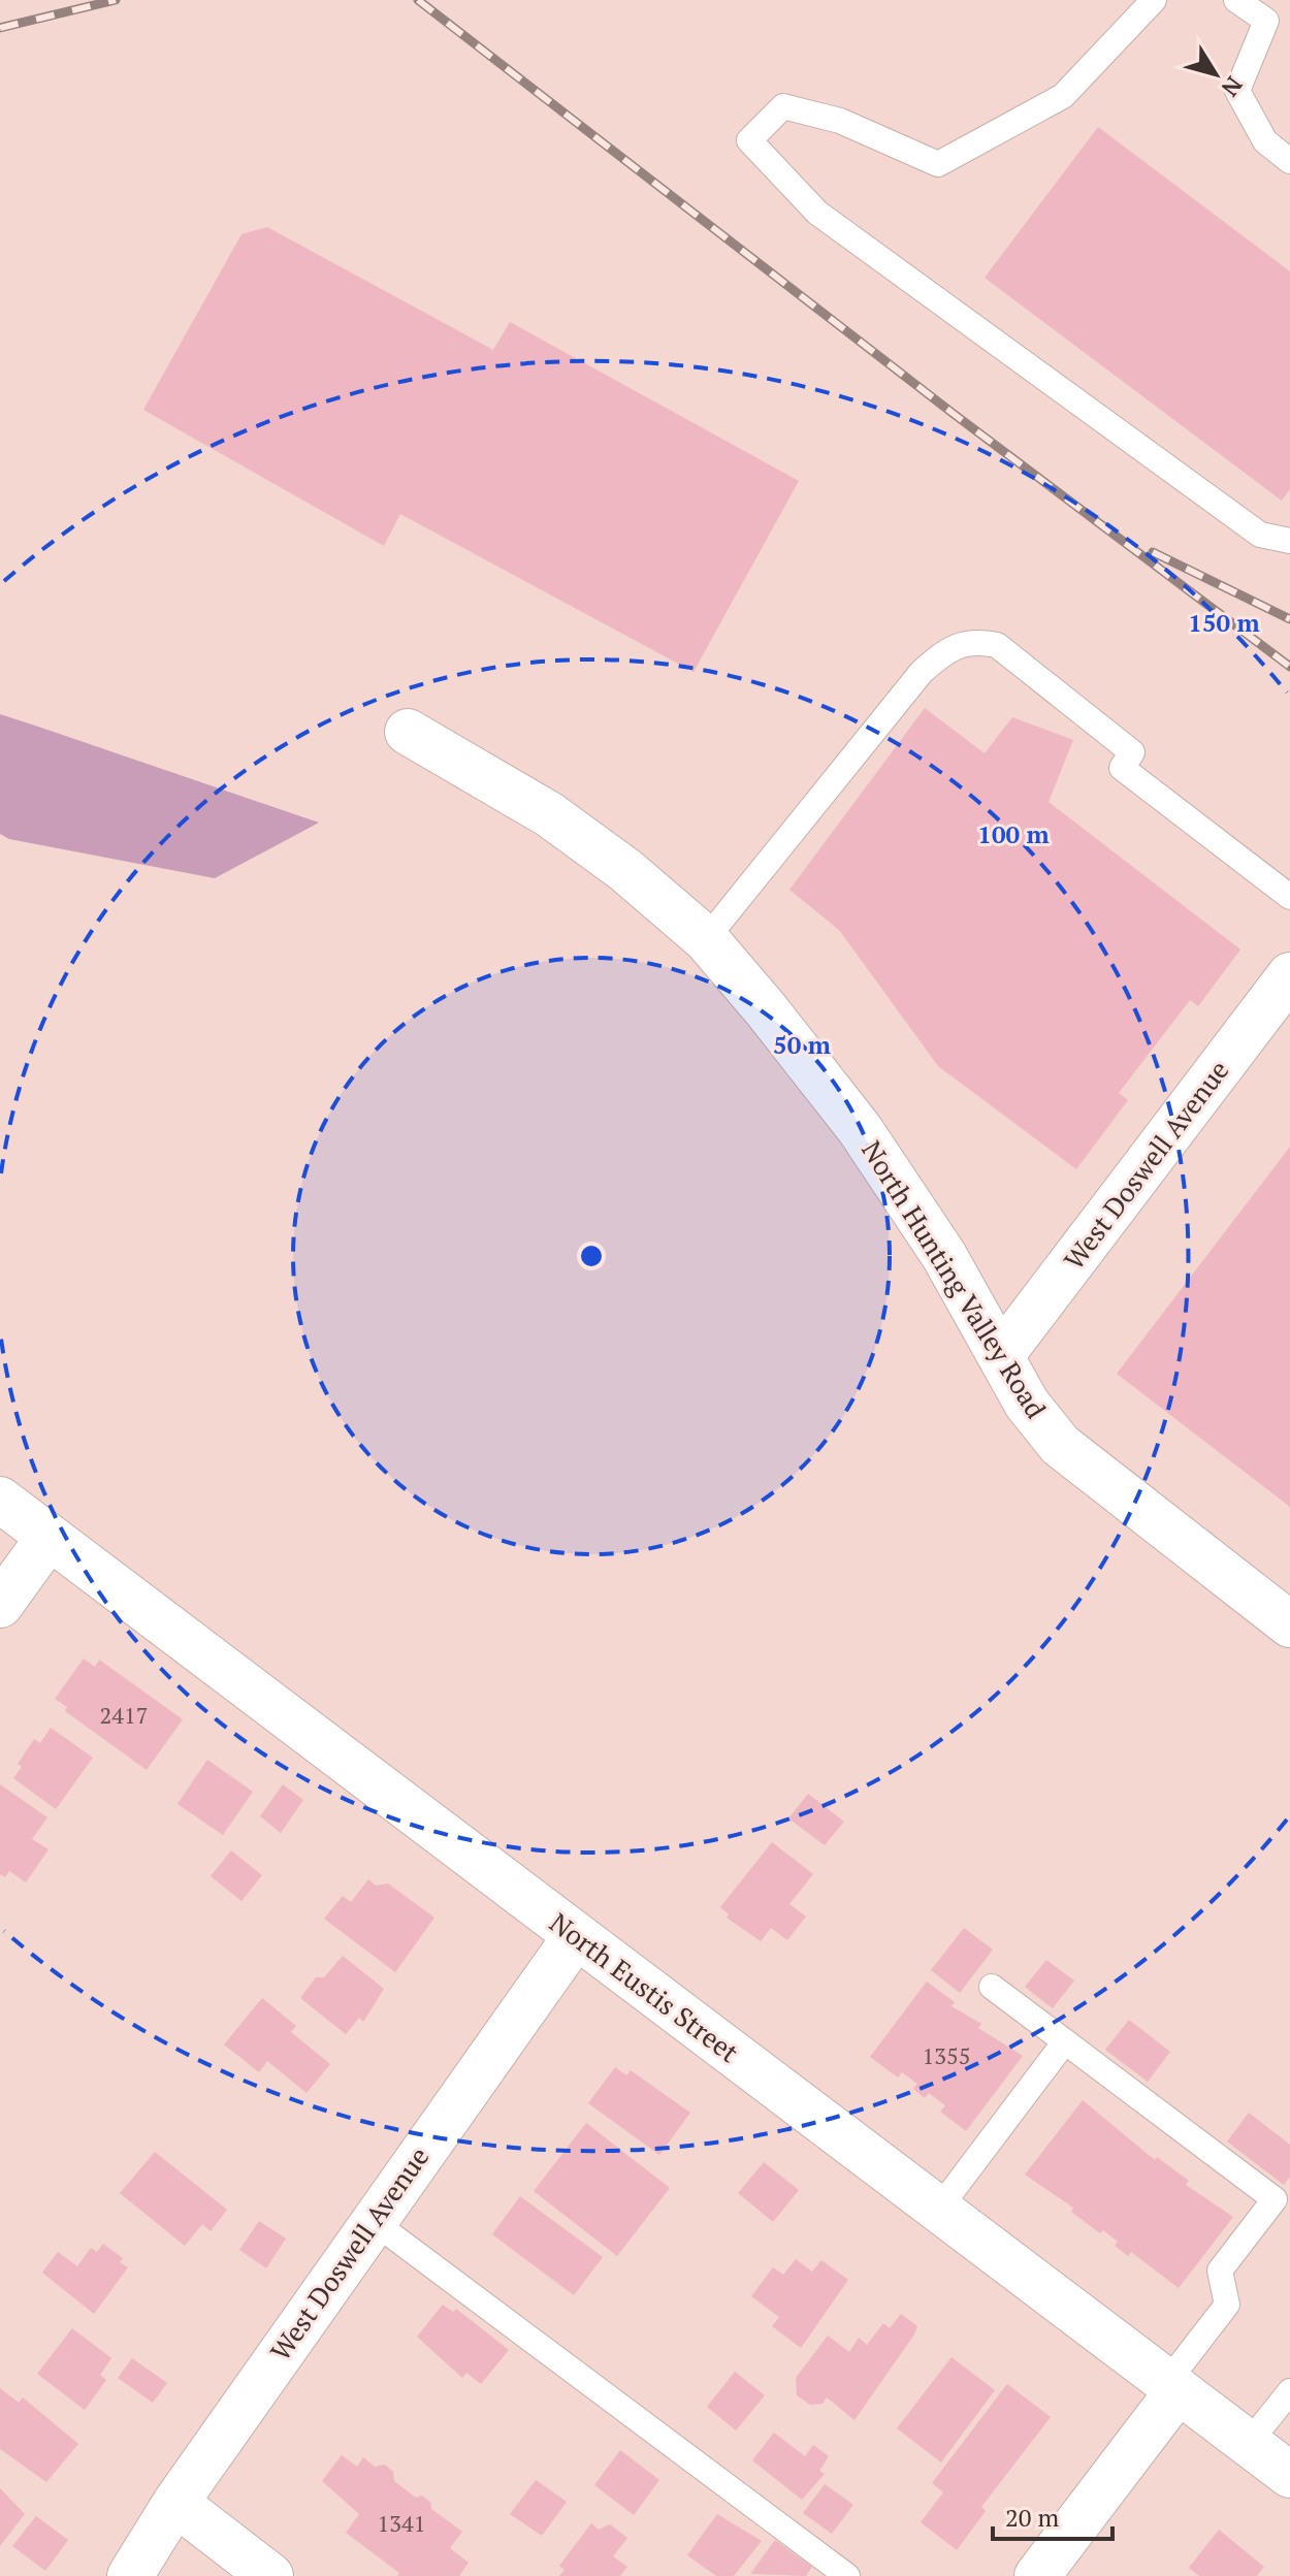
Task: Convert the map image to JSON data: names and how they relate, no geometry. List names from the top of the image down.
{
  "streets": {
    "street": ["West Doswell Avenue", "North Hunting Valley Road", "North Eustis Street"]
  },
  "crossings": [
    ["West Doswell Avenue", "North Hunting Valley Road"],
    ["West Doswell Avenue", "North Eustis Street"]
  ],
  "house_numbers": ["2417", "1355", "1341"],
  "scale_bar": "20 m",
  "north": "bottom right",
  "rings": ["150 m", "100 m", "50 m"]
}
